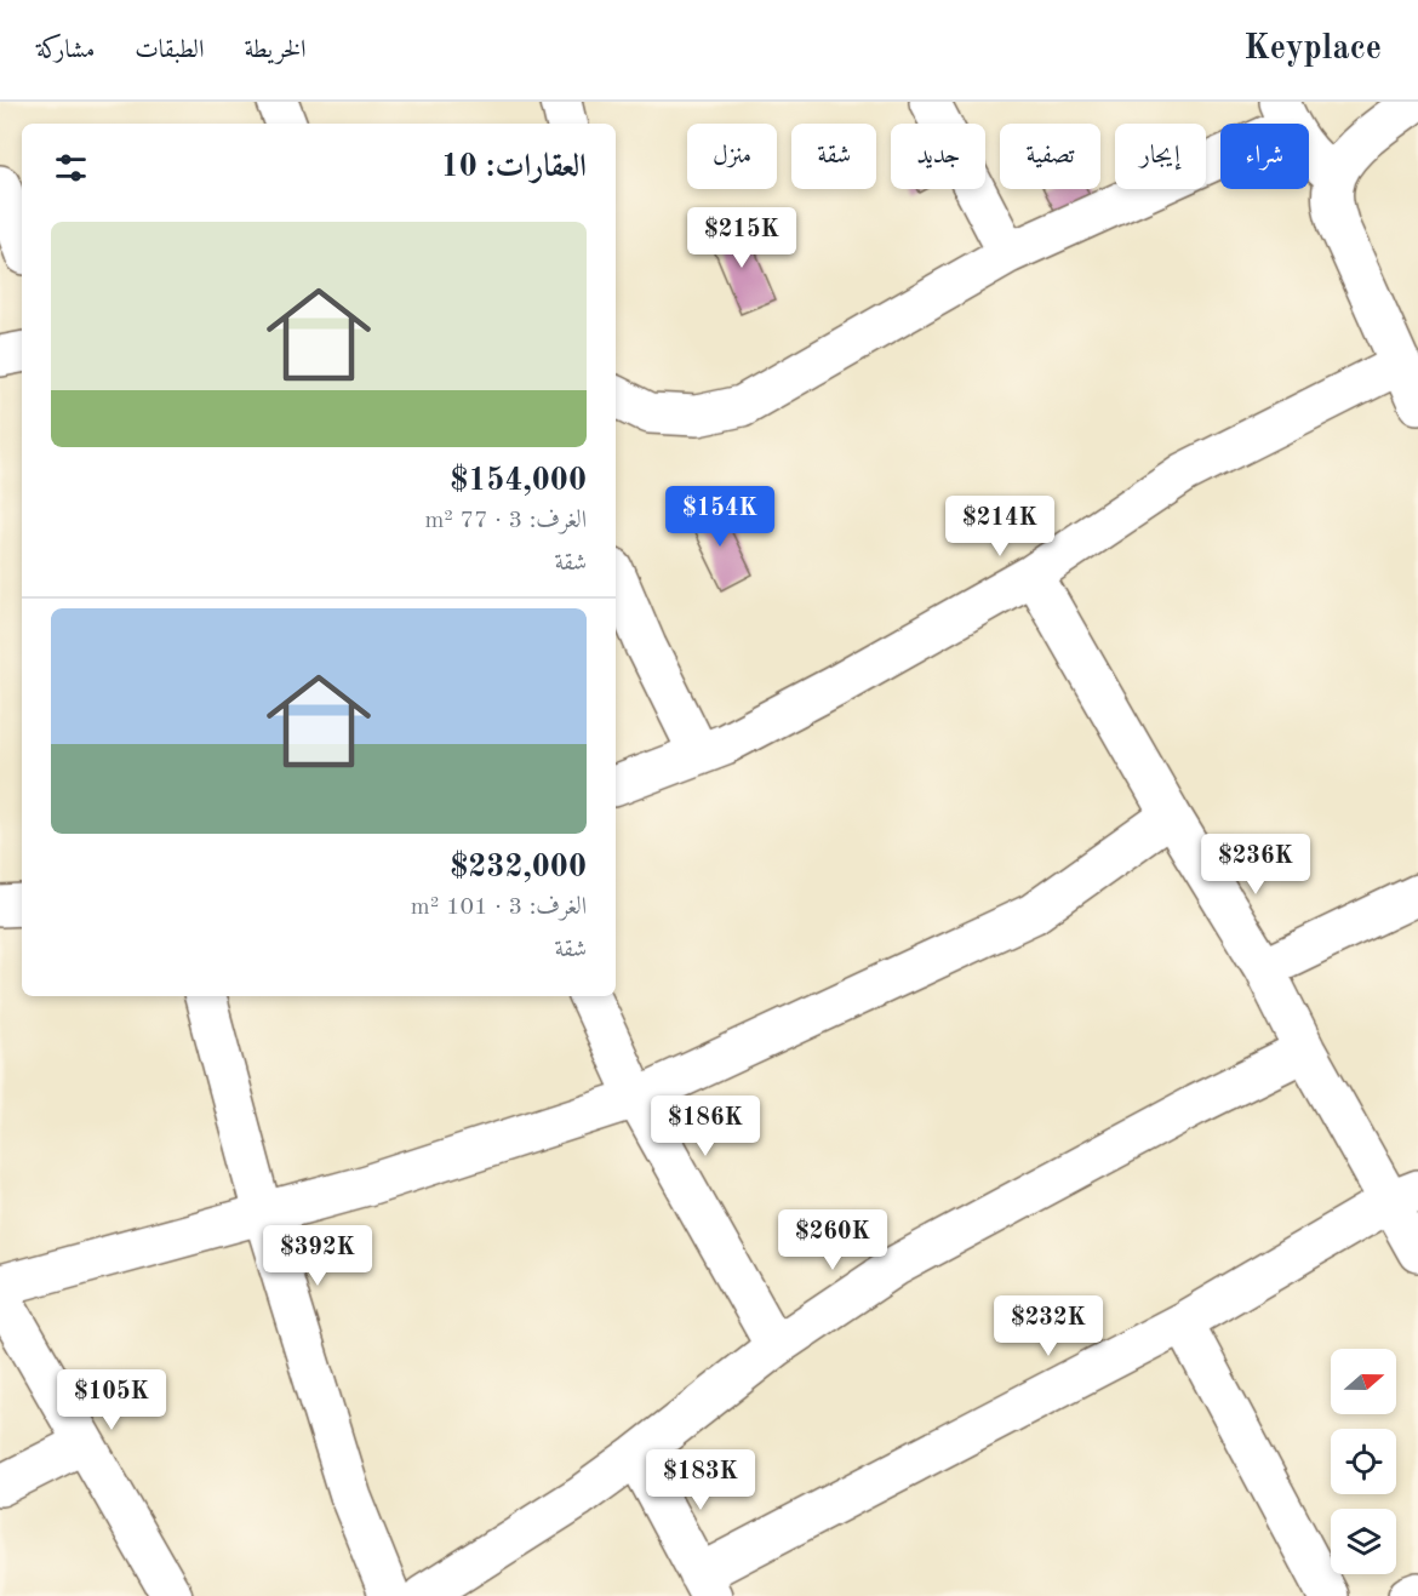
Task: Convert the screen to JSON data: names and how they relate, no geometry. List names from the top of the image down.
{
  "north": "right",
  "page": {
    "header": "Keyplace",
    "nav": ["الخريطة", "الطبقات", "مشاركة"],
    "chip": [
      "شراء",
      "إيجار",
      "تصفية",
      "جديد",
      "شقة",
      "منزل"
    ],
    "heading": "العقارات: 10",
    "price": [
      "$215K",
      "$154K",
      "$214K",
      "$236K",
      "$186K",
      "$260K",
      "$392K",
      "$232K",
      "$105K",
      "$183K"
    ],
    "list": [
      {
        "name": "$154,000",
        "note": "الغرف: 3 · 77 m² · شقة"
      },
      {
        "name": "$232,000",
        "note": "الغرف: 3 · 101 m² · شقة"
      }
    ]
  }
}
